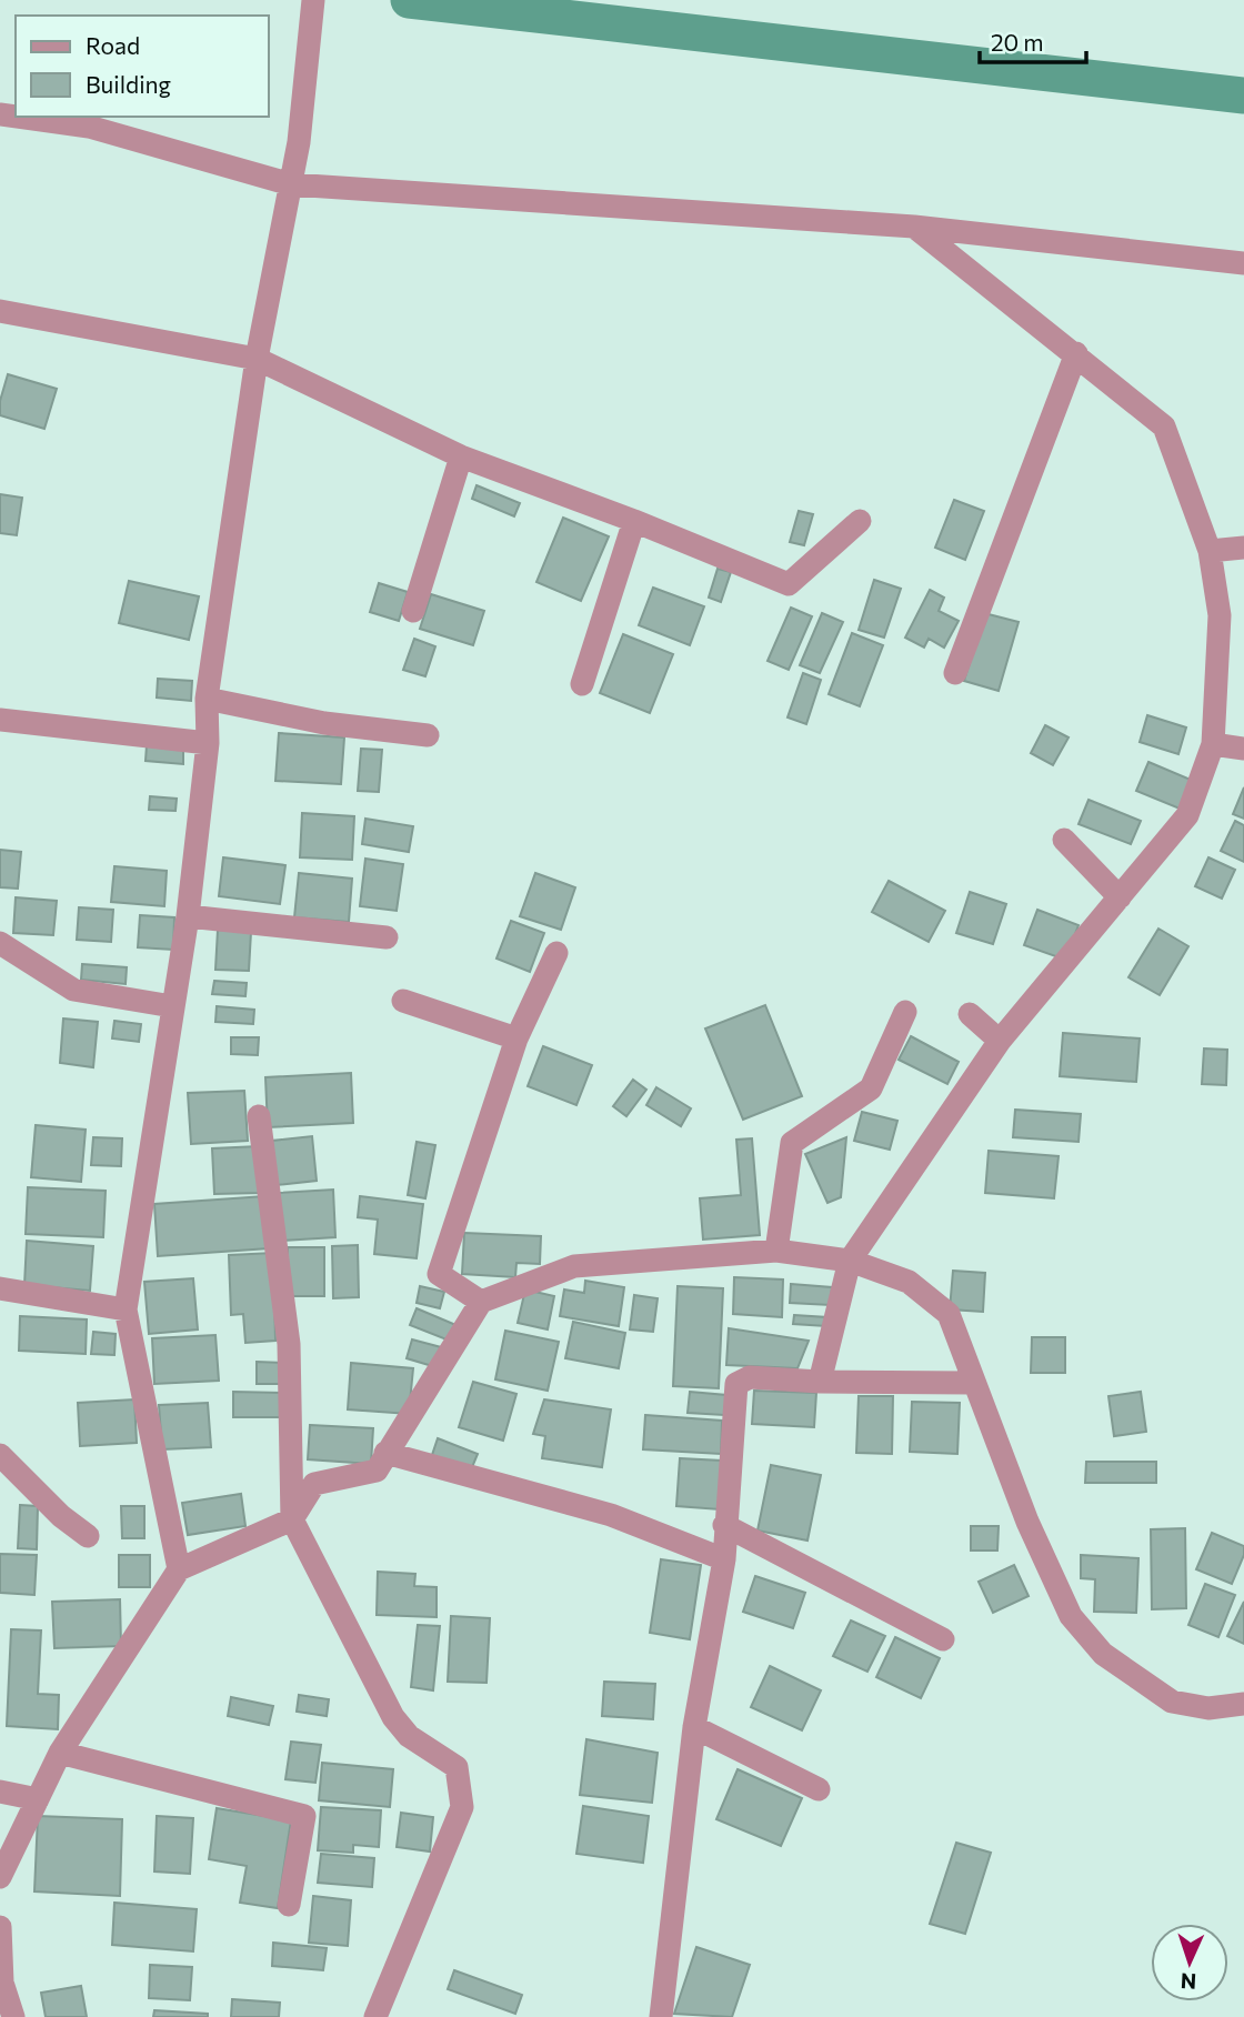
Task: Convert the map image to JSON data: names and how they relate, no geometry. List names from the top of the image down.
{
  "legend": ["Road", "Building"],
  "scale_bar": "20 m",
  "north": "bottom"
}
